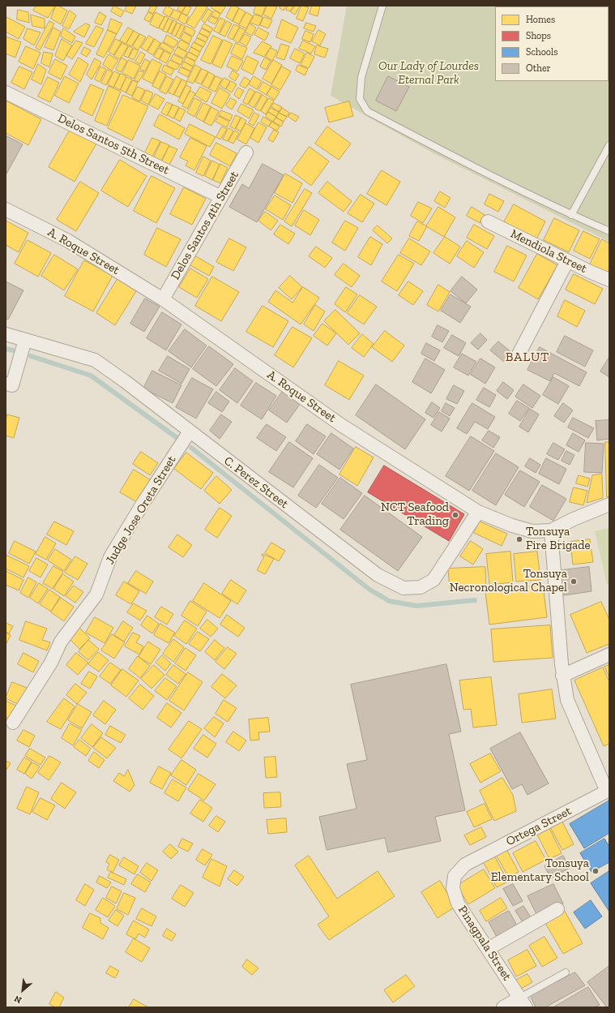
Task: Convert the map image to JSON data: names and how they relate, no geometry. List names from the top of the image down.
{
  "streets": {
    "street": [
      "Delos Santos 5th Street",
      "Delos Santos 4th Street",
      "A. Roque Street",
      "Mendiola Street",
      "C. Perez Street",
      "Judge Jose Oreta Street",
      "Ortega Street",
      "Pinagpala Street"
    ]
  },
  "crossings": [
    ["Delos Santos 5th Street", "Delos Santos 4th Street"],
    ["Delos Santos 4th Street", "A. Roque Street"],
    ["A. Roque Street", "C. Perez Street"],
    ["C. Perez Street", "Judge Jose Oreta Street"],
    ["Ortega Street", "Pinagpala Street"]
  ],
  "districts": ["BALUT"],
  "parks": ["Our Lady of Lourdes Eternal Park"],
  "places": [
    "NCT Seafood Trading",
    "Tonsuya Fire Brigade",
    "Tonsuya Necronological Chapel",
    "Tonsuya Elementary School"
  ],
  "legend": [
    "Homes",
    "Shops",
    "Schools",
    "Other"
  ],
  "north": "bottom left"
}
